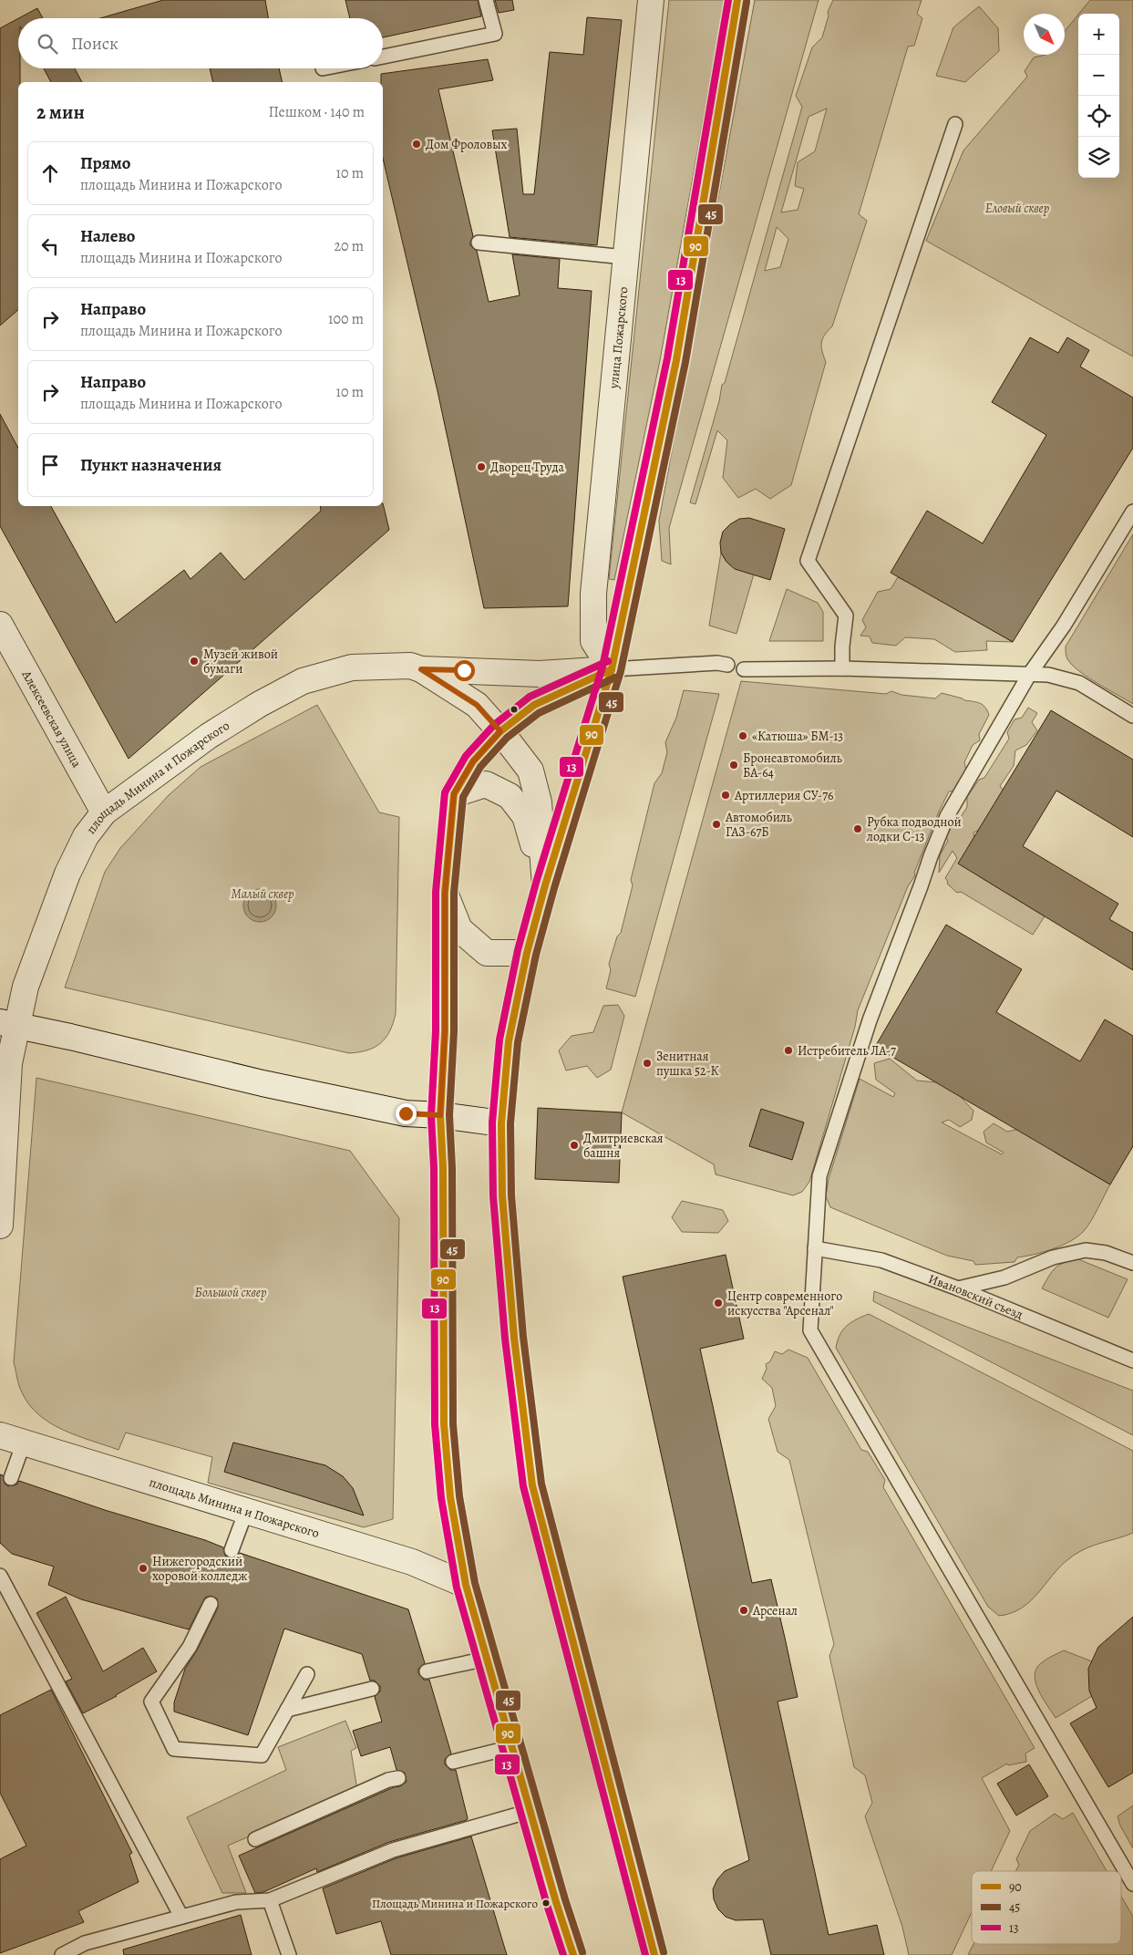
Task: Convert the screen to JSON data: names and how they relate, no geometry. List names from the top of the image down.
{
  "streets": {
    "street": ["улица Пожарского", "Алексеевская улица", "площадь Минина и Пожарского"],
    "lane": ["Ивановский съезд"]
  },
  "crossings": [
    ["улица Пожарского", "площадь Минина и Пожарского"],
    ["Алексеевская улица", "площадь Минина и Пожарского"]
  ],
  "parks": ["Еловый сквер", "Малый сквер", "Большой сквер"],
  "places": [
    "Дом Фроловых",
    "Дворец Труда",
    "Музей живой бумаги",
    "«Катюша» БМ-13",
    "Бронеавтомобиль БА-64",
    "Артиллерия СУ-76",
    "Автомобиль ГАЗ-67Б",
    "Рубка подводной лодки С-13",
    "Истребитель ЛА-7",
    "Зенитная пушка 52-К",
    "Дмитриевская башня",
    "Центр современного искусства \"Арсенал\"",
    "Нижегородский хоровой колледж",
    "Арсенал",
    "Площадь Минина и Пожарского"
  ],
  "lines": ["transit line 90", "transit line 13", "transit line 45"],
  "legend": ["90", "45", "13"],
  "north": "bottom right",
  "page": {
    "map_buttons": ["+", "−"],
    "search": "Поиск",
    "heading": ["2 мин", "Пешком · 140 m"],
    "list": [
      ["Прямо", "площадь Минина и Пожарского", "10 m"],
      ["Налево", "площадь Минина и Пожарского", "20 m"],
      ["Направо", "площадь Минина и Пожарского", "100 m"],
      ["Направо", "площадь Минина и Пожарского", "10 m"],
      "Пункт назначения"
    ]
  }
}
